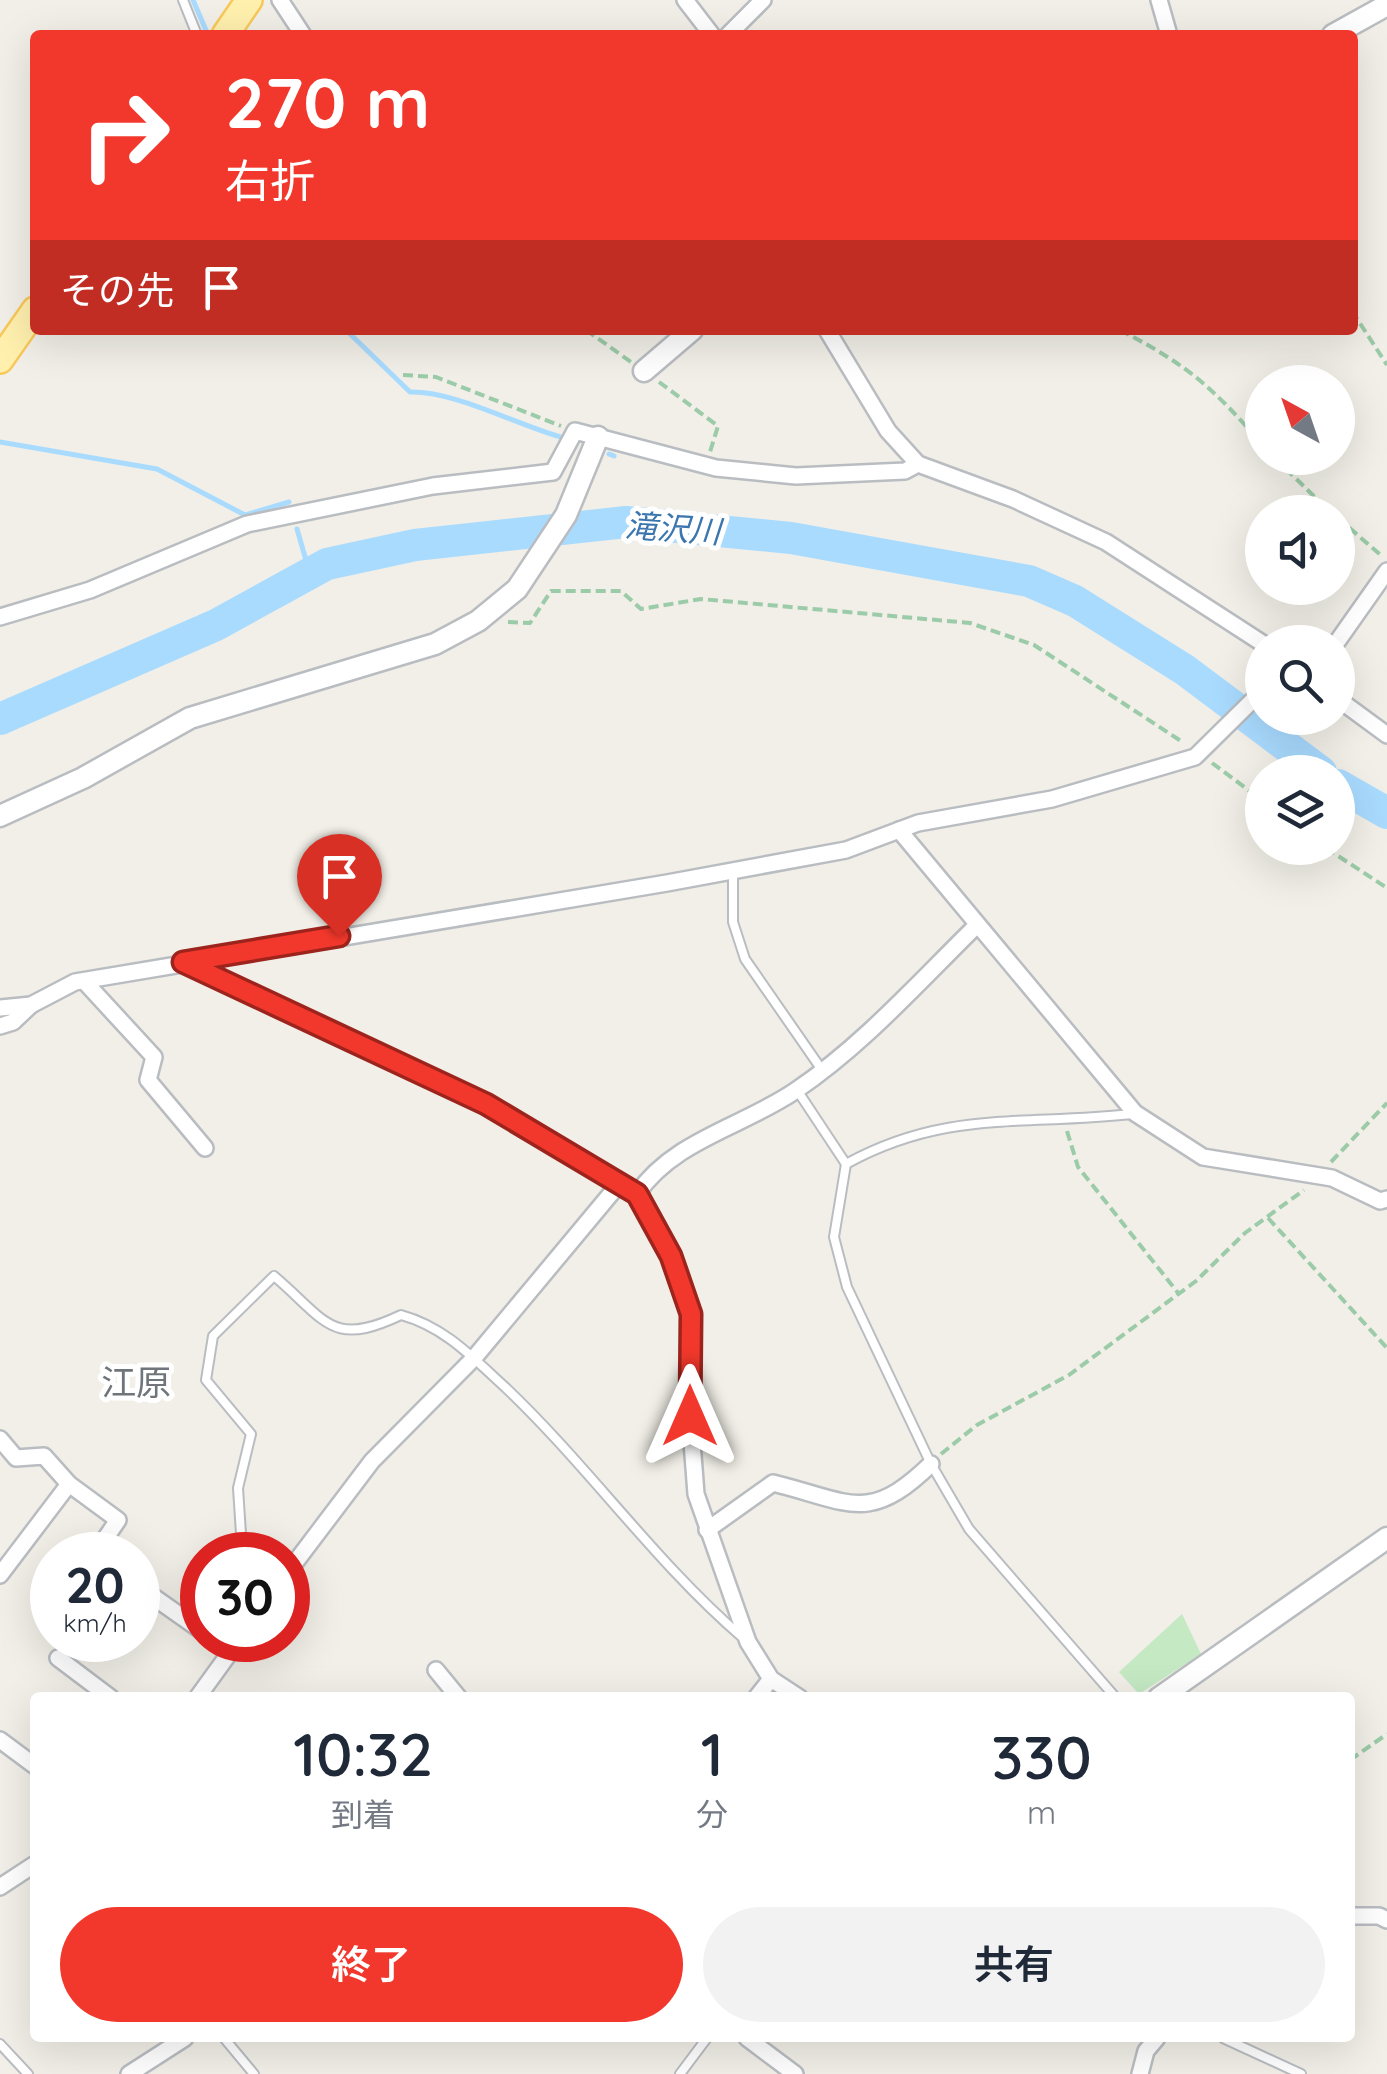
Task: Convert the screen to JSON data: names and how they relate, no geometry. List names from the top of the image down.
{
  "districts": ["江原"],
  "water": ["滝沢川"],
  "north": "top left",
  "page": {
    "turn": ["270 m", "右折"],
    "then": "その先",
    "speed": "20 km/h",
    "limit": "30",
    "eta": [
      "10:32",
      "到着",
      "1",
      "分",
      "330",
      "m"
    ],
    "buttons": ["終了", "共有"]
  }
}
